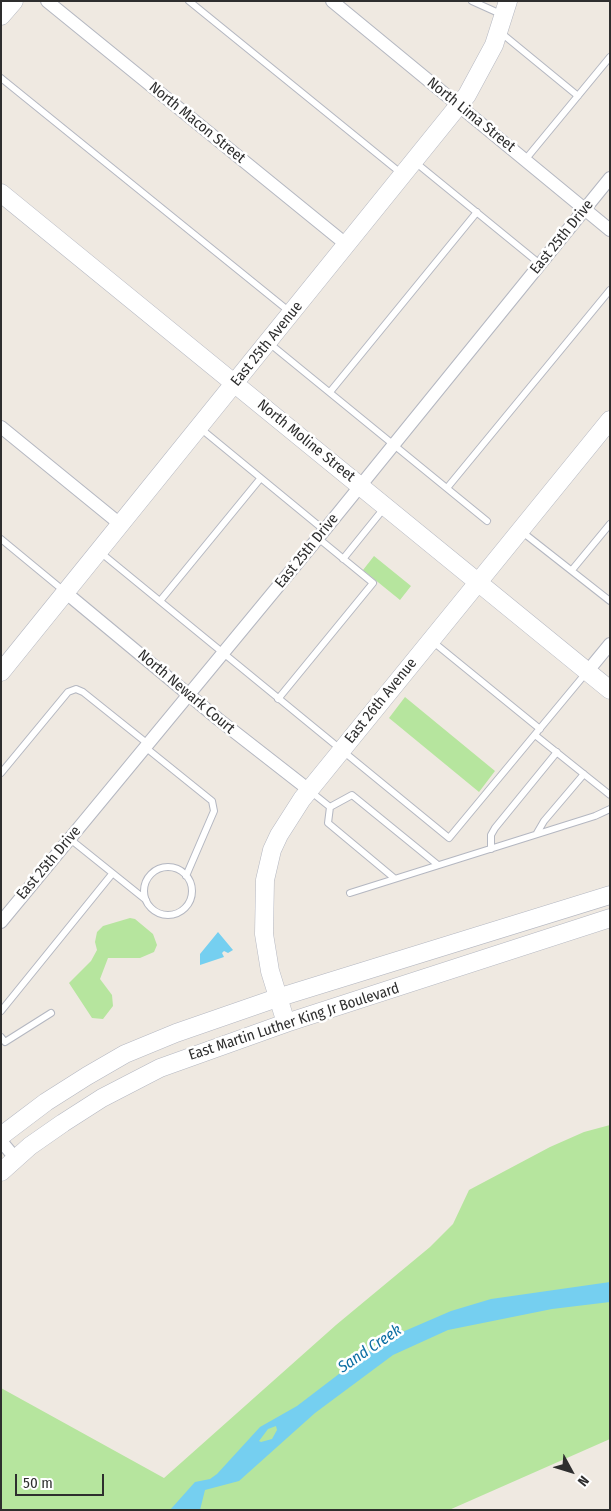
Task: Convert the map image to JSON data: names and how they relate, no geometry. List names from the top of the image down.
{
  "streets": {
    "street": [
      "North Lima Street",
      "North Macon Street",
      "East 25th Drive",
      "East 25th Avenue",
      "North Moline Street",
      "North Newark Court",
      "East 26th Avenue",
      "East Martin Luther King Jr Boulevard"
    ]
  },
  "crossings": [
    ["North Lima Street", "East 25th Drive"],
    ["North Lima Street", "East 25th Avenue"],
    ["North Macon Street", "East 25th Avenue"],
    ["East 25th Drive", "North Moline Street"],
    ["East 25th Drive", "North Newark Court"],
    ["East 25th Avenue", "North Moline Street"],
    ["East 25th Avenue", "North Newark Court"],
    ["North Moline Street", "East 26th Avenue"],
    ["North Newark Court", "East 26th Avenue"],
    ["East 26th Avenue", "East Martin Luther King Jr Boulevard"]
  ],
  "water": ["Sand Creek"],
  "scale_bar": "50 m",
  "north": "bottom right"
}
